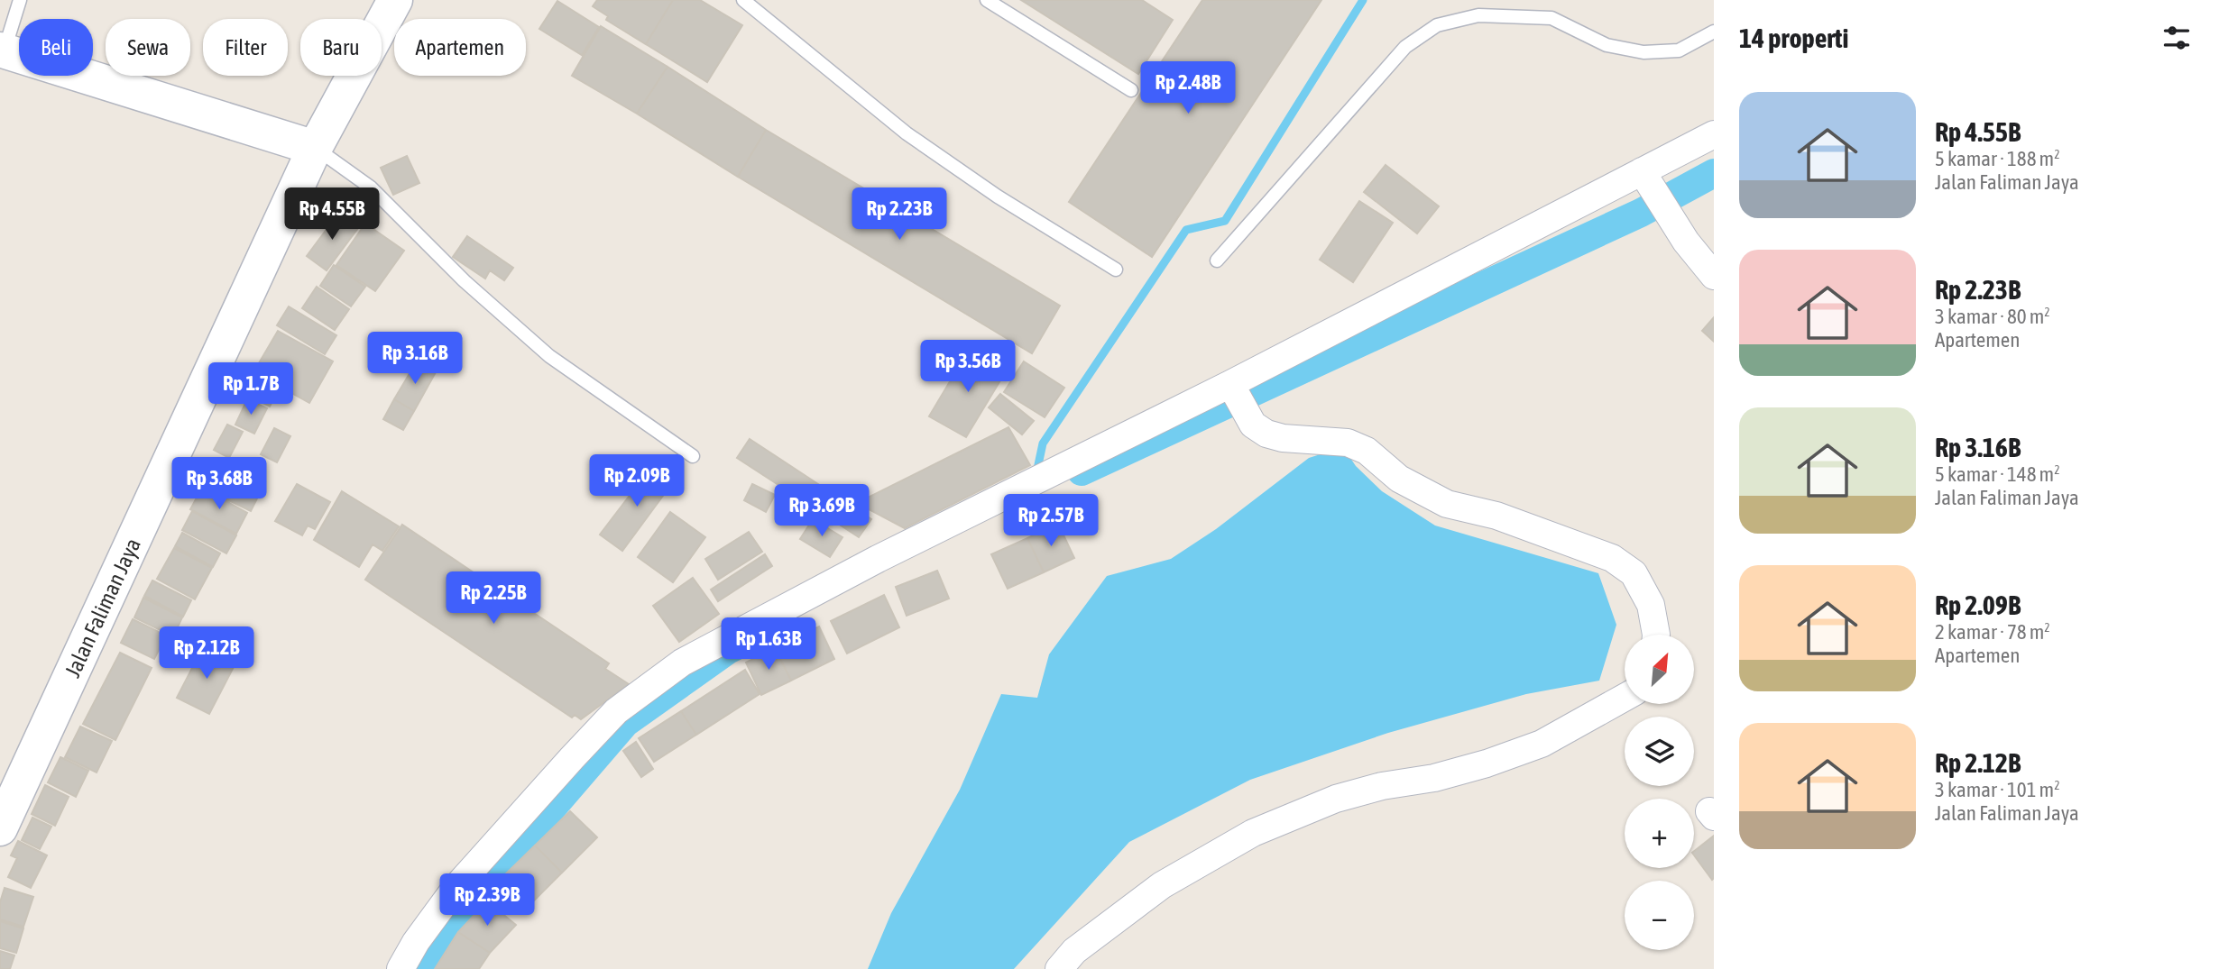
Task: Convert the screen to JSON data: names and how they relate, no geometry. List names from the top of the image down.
{
  "streets": {
    "street": ["Jalan Faliman Jaya"]
  },
  "north": "top right",
  "page": {
    "heading": "14 properti",
    "chip": [
      "Beli",
      "Sewa",
      "Filter",
      "Baru",
      "Apartemen"
    ],
    "price": [
      "Rp 2.48B",
      "Rp 4.55B",
      "Rp 2.23B",
      "Rp 3.16B",
      "Rp 3.56B",
      "Rp 1.7B",
      "Rp 2.09B",
      "Rp 3.68B",
      "Rp 3.69B",
      "Rp 2.57B",
      "Rp 2.25B",
      "Rp 1.63B",
      "Rp 2.12B",
      "Rp 2.39B"
    ],
    "list": [
      {
        "name": "Rp 4.55B",
        "note": "5 kamar · 188 m² · Jalan Faliman Jaya"
      },
      {
        "name": "Rp 2.23B",
        "note": "3 kamar · 80 m² · Apartemen"
      },
      {
        "name": "Rp 3.16B",
        "note": "5 kamar · 148 m² · Jalan Faliman Jaya"
      },
      {
        "name": "Rp 2.09B",
        "note": "2 kamar · 78 m² · Apartemen"
      },
      {
        "name": "Rp 2.12B",
        "note": "3 kamar · 101 m² · Jalan Faliman Jaya"
      }
    ],
    "map_buttons": ["+", "−"]
  }
}
